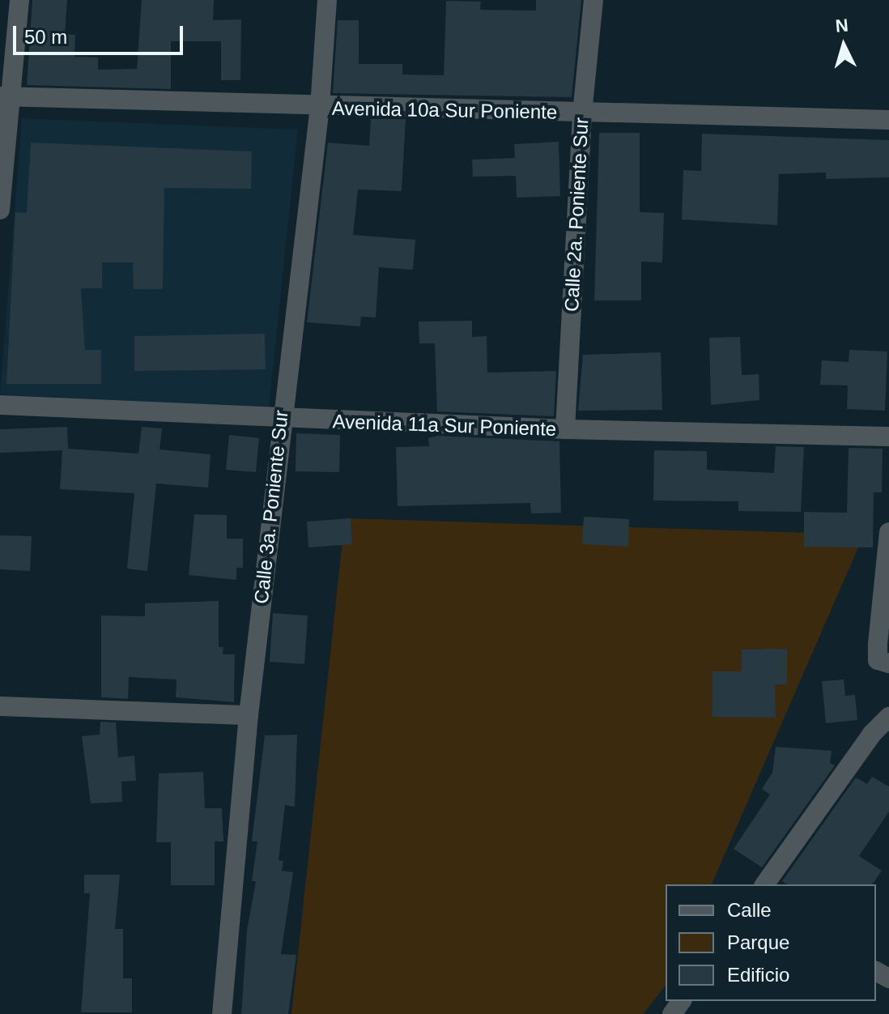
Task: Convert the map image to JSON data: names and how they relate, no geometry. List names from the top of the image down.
{
  "streets": {
    "street": [
      "Avenida 10a Sur Poniente",
      "Calle 2a. Poniente Sur",
      "Avenida 11a Sur Poniente",
      "Calle 3a. Poniente Sur"
    ]
  },
  "crossings": [
    ["Avenida 10a Sur Poniente", "Calle 2a. Poniente Sur"],
    ["Avenida 10a Sur Poniente", "Calle 3a. Poniente Sur"],
    ["Calle 2a. Poniente Sur", "Avenida 11a Sur Poniente"],
    ["Avenida 11a Sur Poniente", "Calle 3a. Poniente Sur"]
  ],
  "legend": ["Calle", "Parque", "Edificio"],
  "scale_bar": "50 m",
  "north": "top"
}
